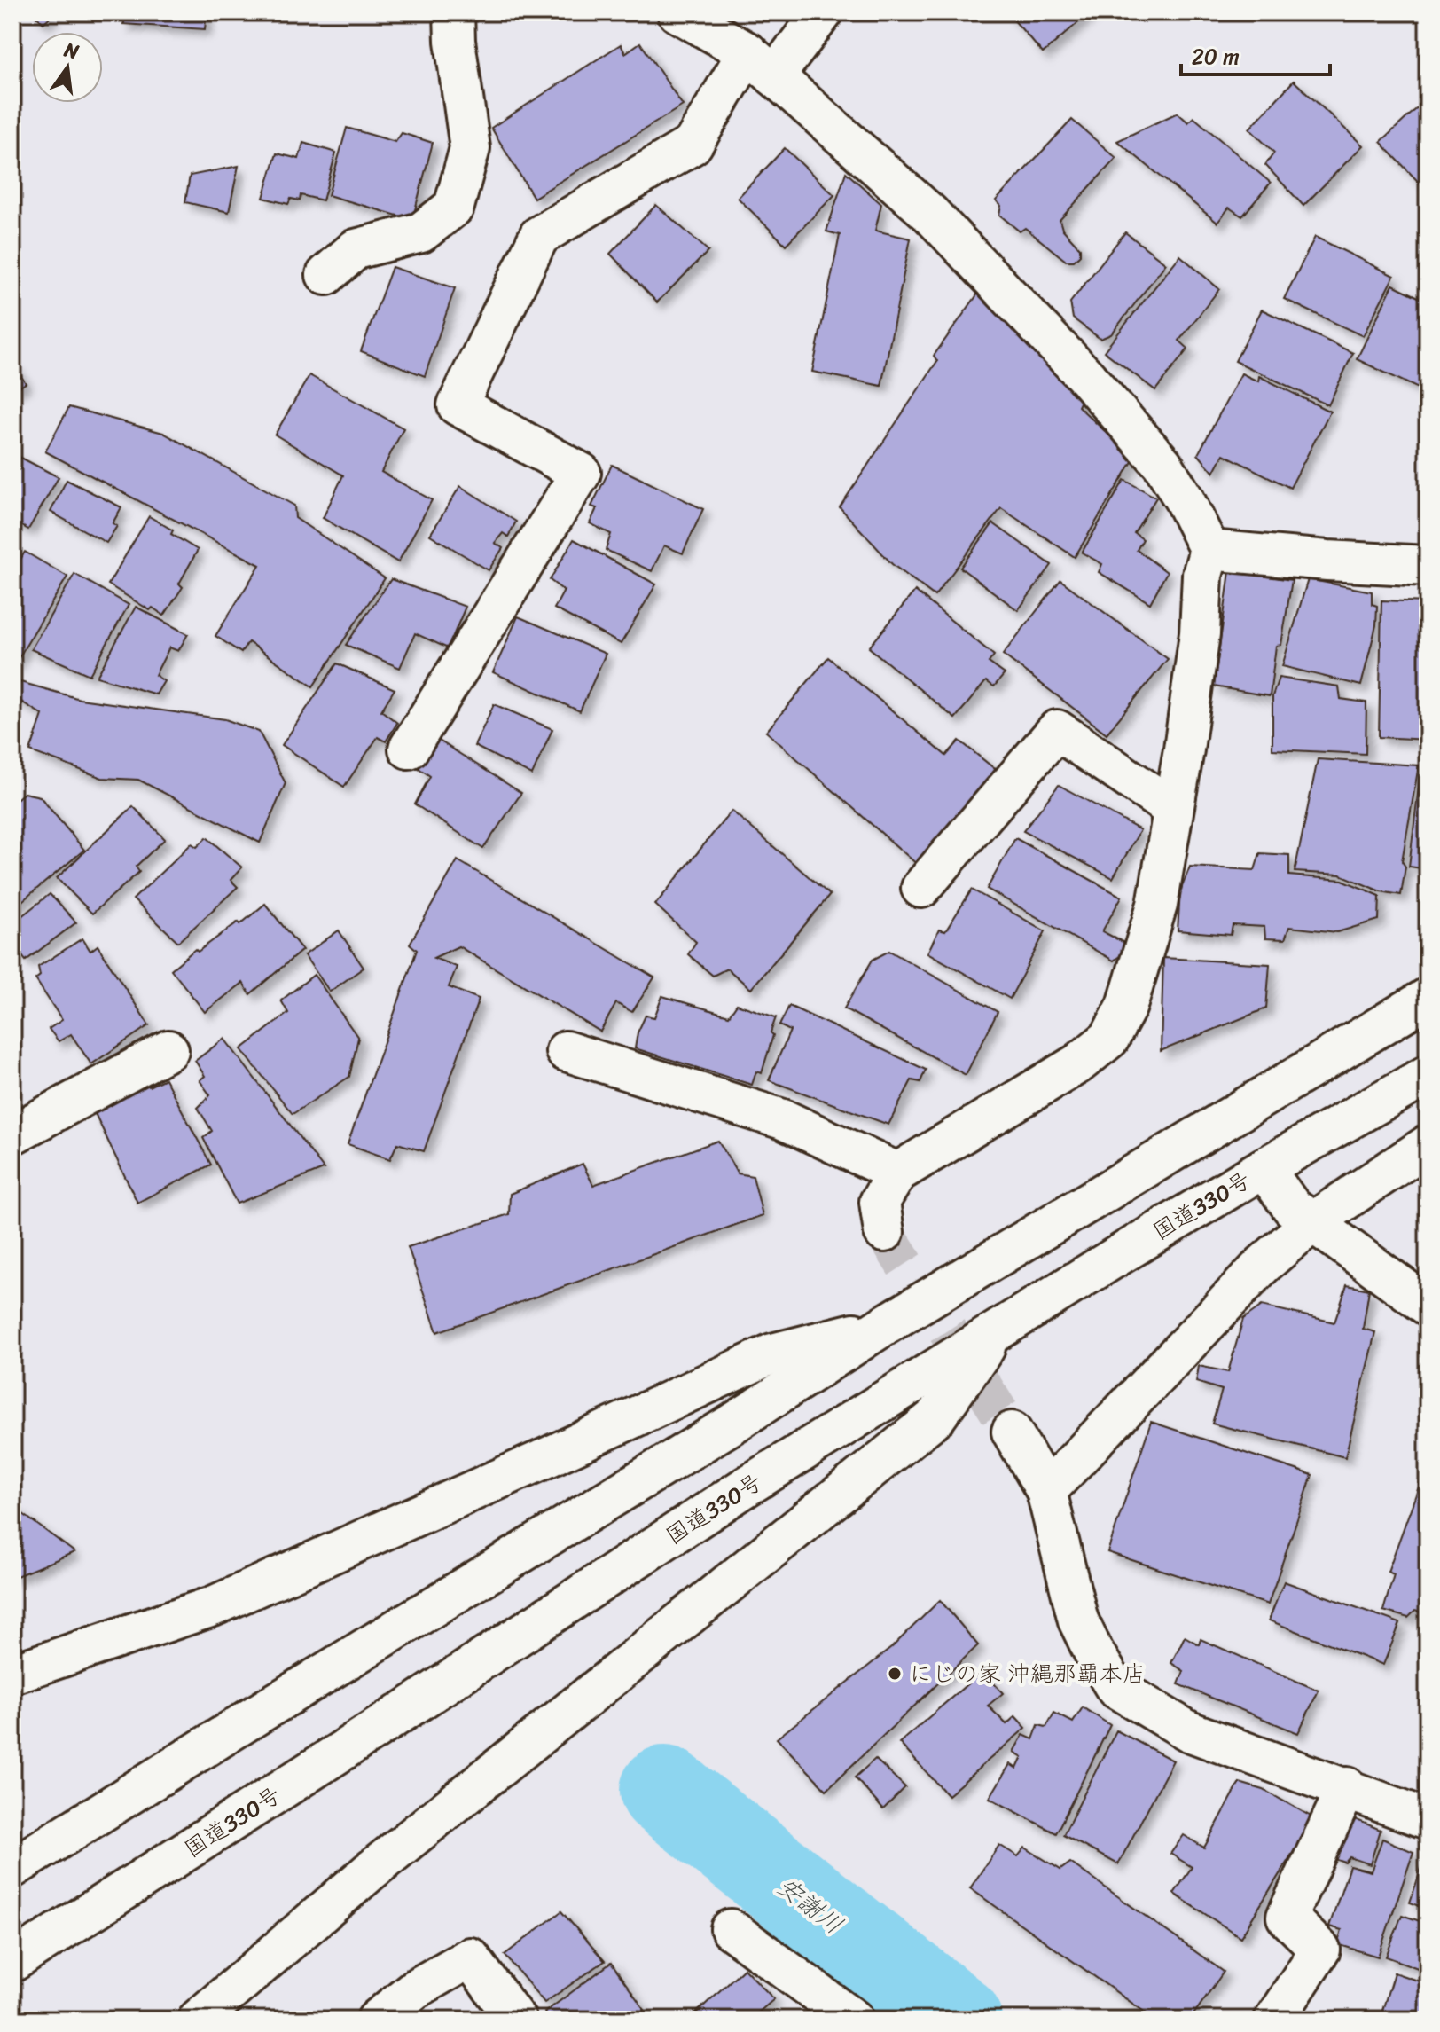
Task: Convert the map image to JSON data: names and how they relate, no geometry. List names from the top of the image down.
{
  "streets": {
    "main road": ["国道330号"]
  },
  "water": ["安謝川"],
  "places": ["にじの家 沖縄那覇本店"],
  "scale_bar": "20 m",
  "north": "top"
}
